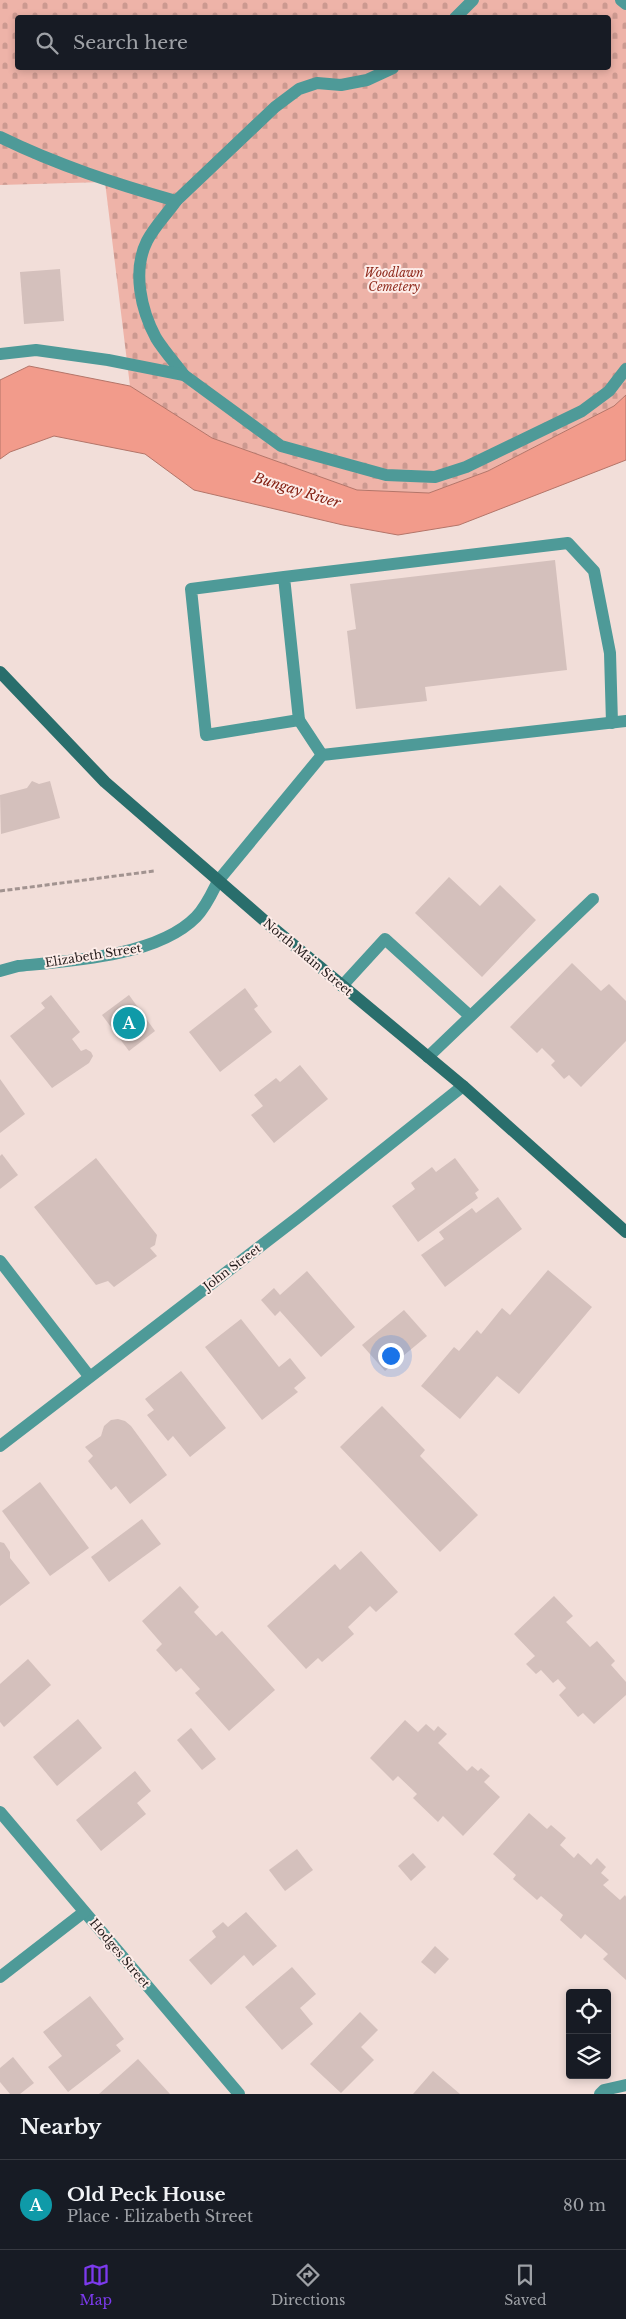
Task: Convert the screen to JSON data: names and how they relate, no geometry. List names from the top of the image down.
{
  "streets": {
    "main road": ["North Main Street"],
    "street": ["Elizabeth Street", "John Street", "Hodges Street"]
  },
  "crossings": [
    ["Elizabeth Street", "North Main Street"],
    ["North Main Street", "John Street"]
  ],
  "water": ["Bungay River"],
  "parks": ["Woodlawn Cemetery"],
  "page": {
    "search": "Search here",
    "pins": "A",
    "heading": "Nearby",
    "list": [
      {
        "mark": "A",
        "name": "Old Peck House",
        "note": "Place · Elizabeth Street",
        "value": "80 m"
      }
    ],
    "nav": ["Map", "Directions", "Saved"]
  }
}
